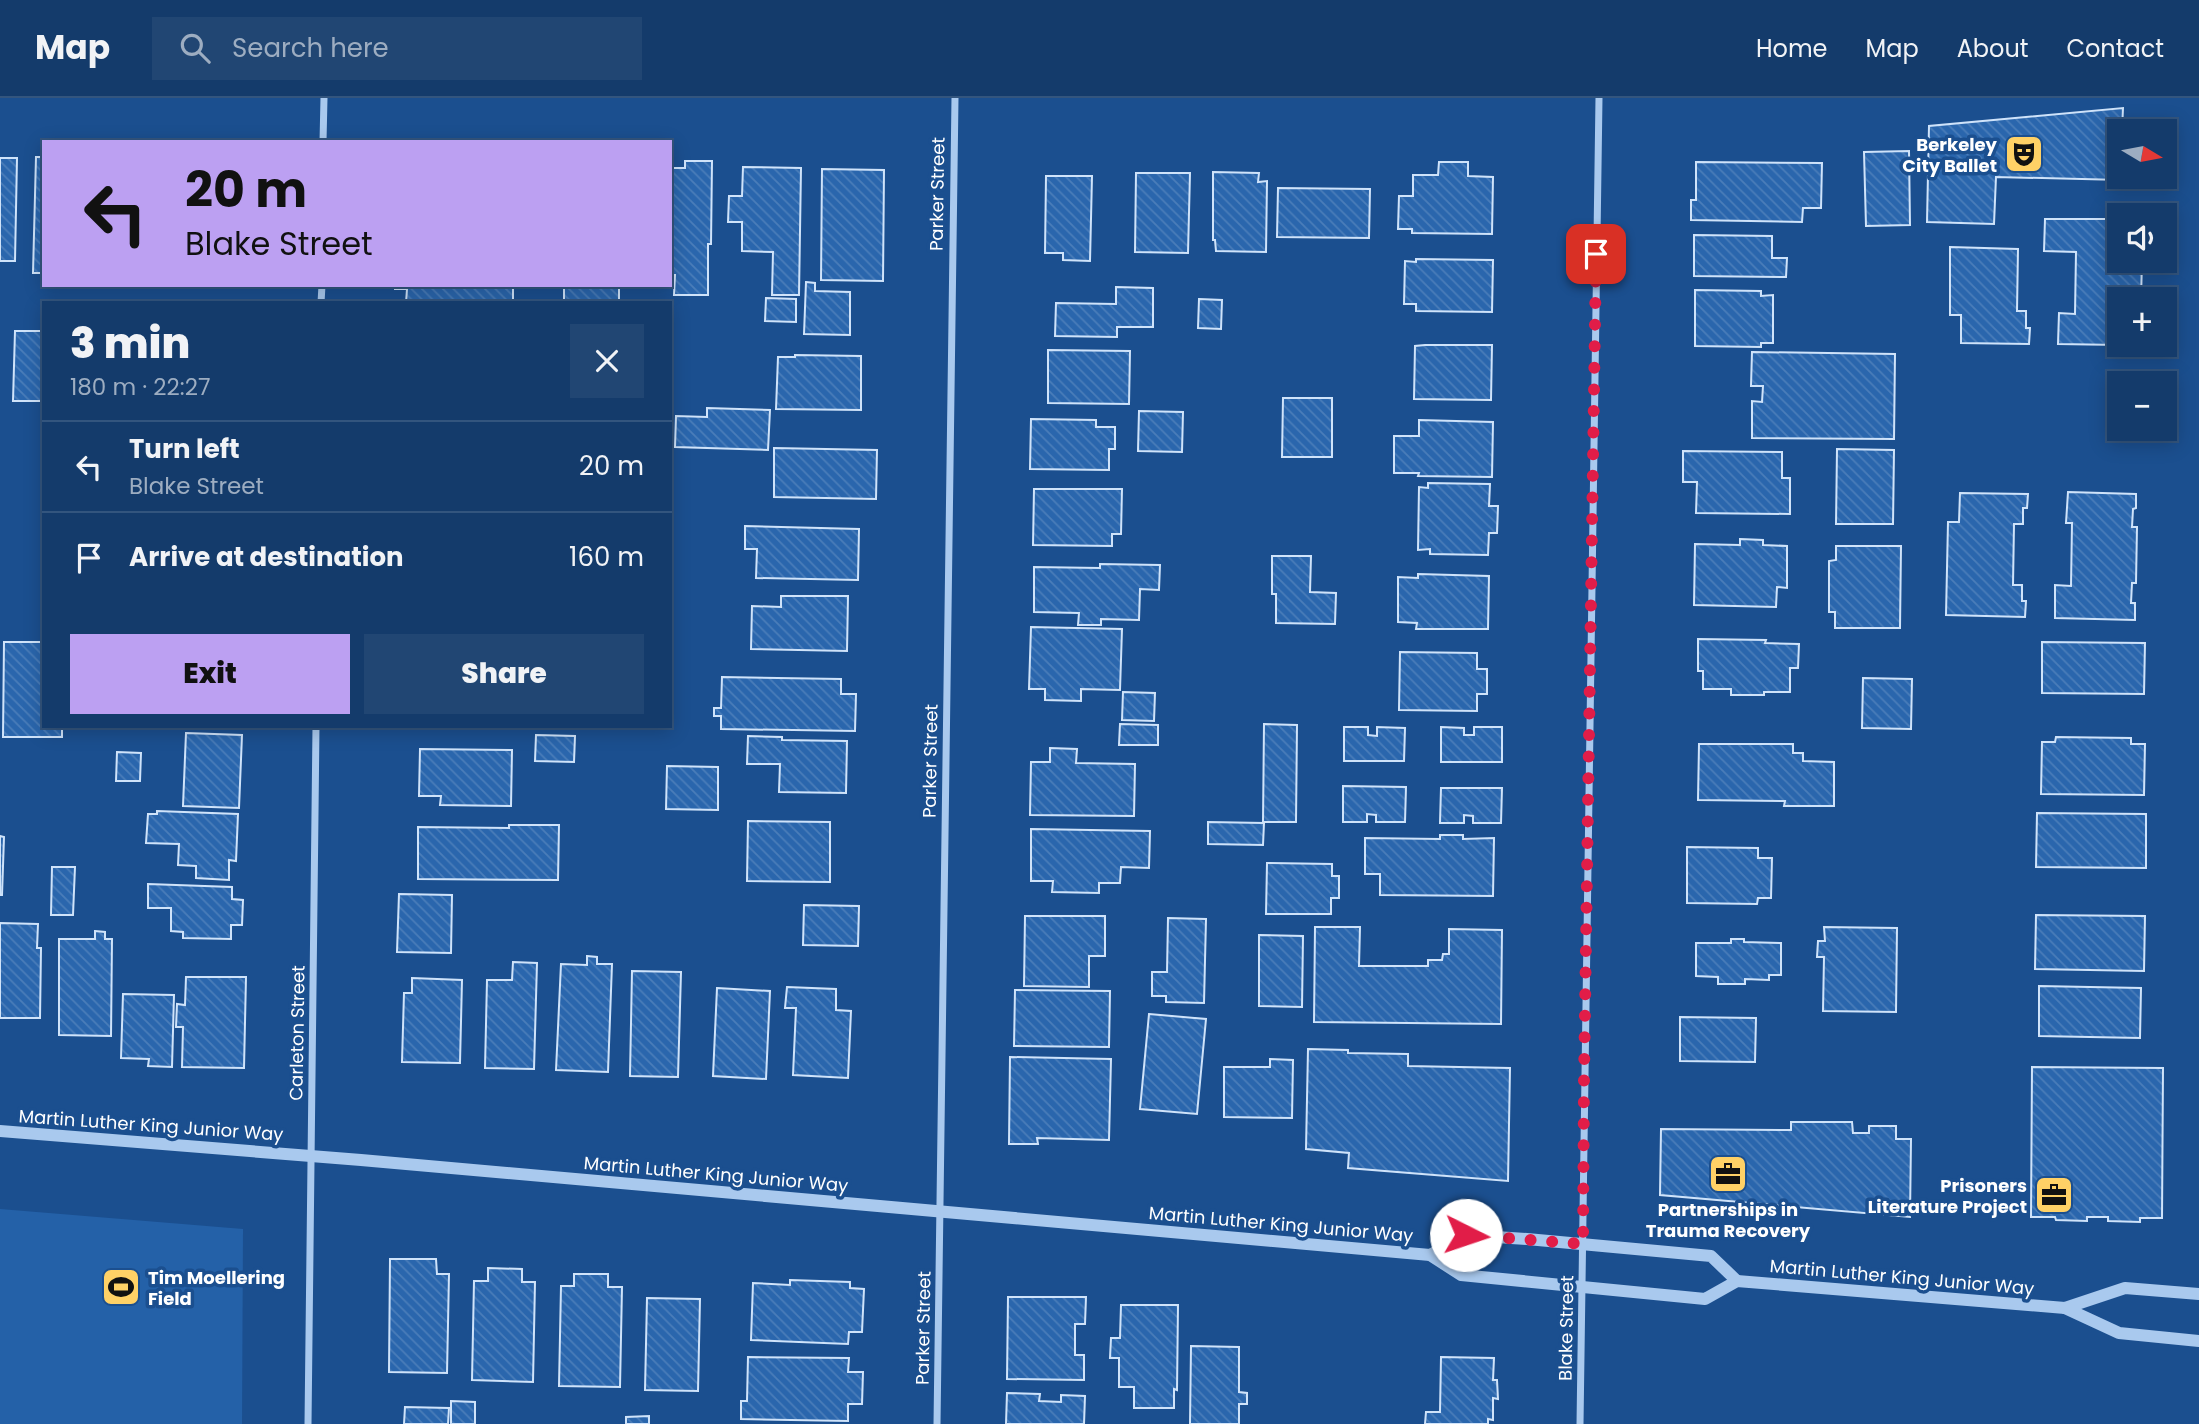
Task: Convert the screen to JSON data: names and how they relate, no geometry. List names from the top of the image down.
{
  "streets": {
    "street": [
      "Parker Street",
      "Carleton Street",
      "Martin Luther King Junior Way",
      "Blake Street"
    ]
  },
  "crossings": [
    ["Parker Street", "Martin Luther King Junior Way"],
    ["Carleton Street", "Martin Luther King Junior Way"],
    ["Martin Luther King Junior Way", "Blake Street"]
  ],
  "places": {
    "theatre": ["Berkeley City Ballet"],
    "office": ["Partnerships in Trauma Recovery", "Prisoners Literature Project"],
    "sports": ["Tim Moellering Field"]
  },
  "north": "right",
  "page": {
    "header": "Map",
    "search": "Search here",
    "nav": [
      "Home",
      "Map",
      "About",
      "Contact"
    ],
    "map_buttons": ["+", "−"],
    "turn": ["20 m", "Blake Street"],
    "heading": ["3 min", "180 m · 22:27"],
    "list": [
      {
        "name": "Turn left",
        "note": "Blake Street",
        "value": "20 m"
      },
      {
        "name": "Arrive at destination",
        "value": "160 m"
      }
    ],
    "buttons": ["Exit", "Share"]
  }
}
